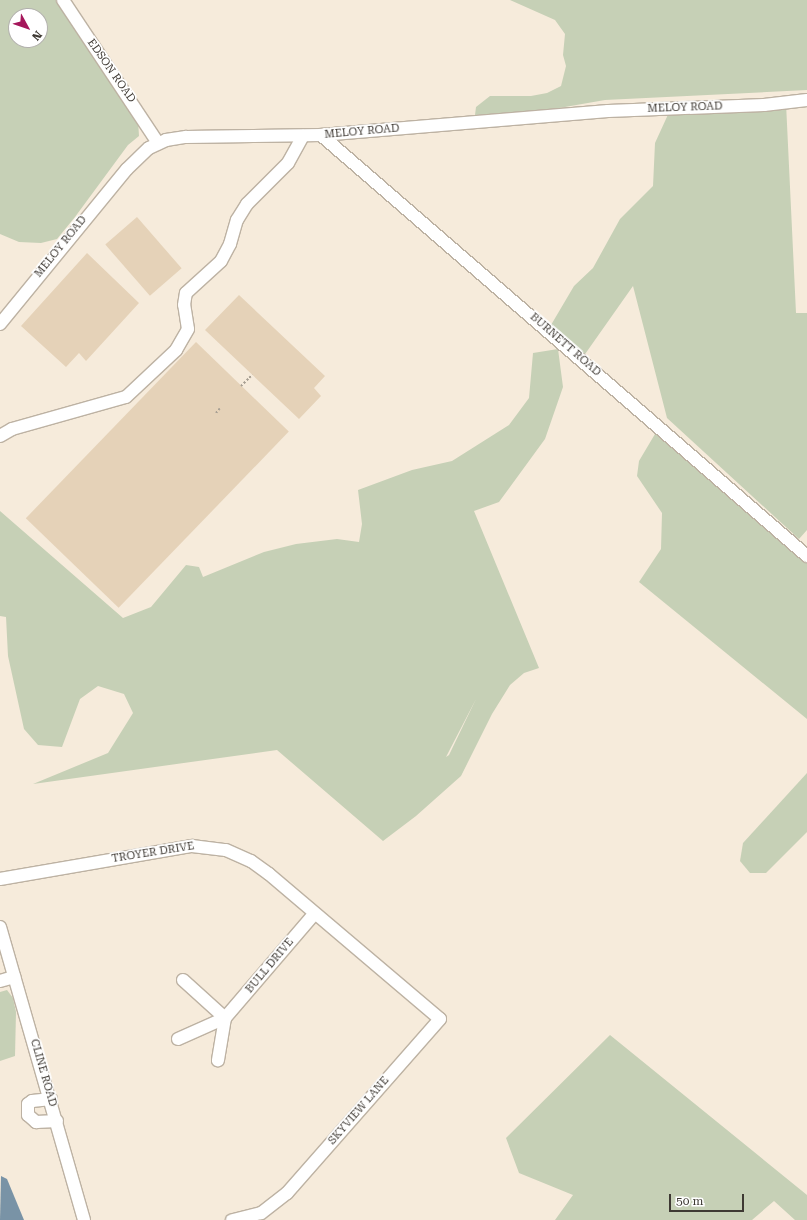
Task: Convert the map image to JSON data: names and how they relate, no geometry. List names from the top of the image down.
{
  "streets": {
    "street": [
      "EDSON ROAD",
      "MELOY ROAD",
      "BURNETT ROAD",
      "TROYER DRIVE",
      "BULL DRIVE",
      "CLINE ROAD",
      "SKYVIEW LANE"
    ]
  },
  "crossings": [
    ["EDSON ROAD", "MELOY ROAD"],
    ["MELOY ROAD", "BURNETT ROAD"],
    ["TROYER DRIVE", "BULL DRIVE"],
    ["TROYER DRIVE", "SKYVIEW LANE"]
  ],
  "scale_bar": "50 m",
  "north": "bottom right"
}
